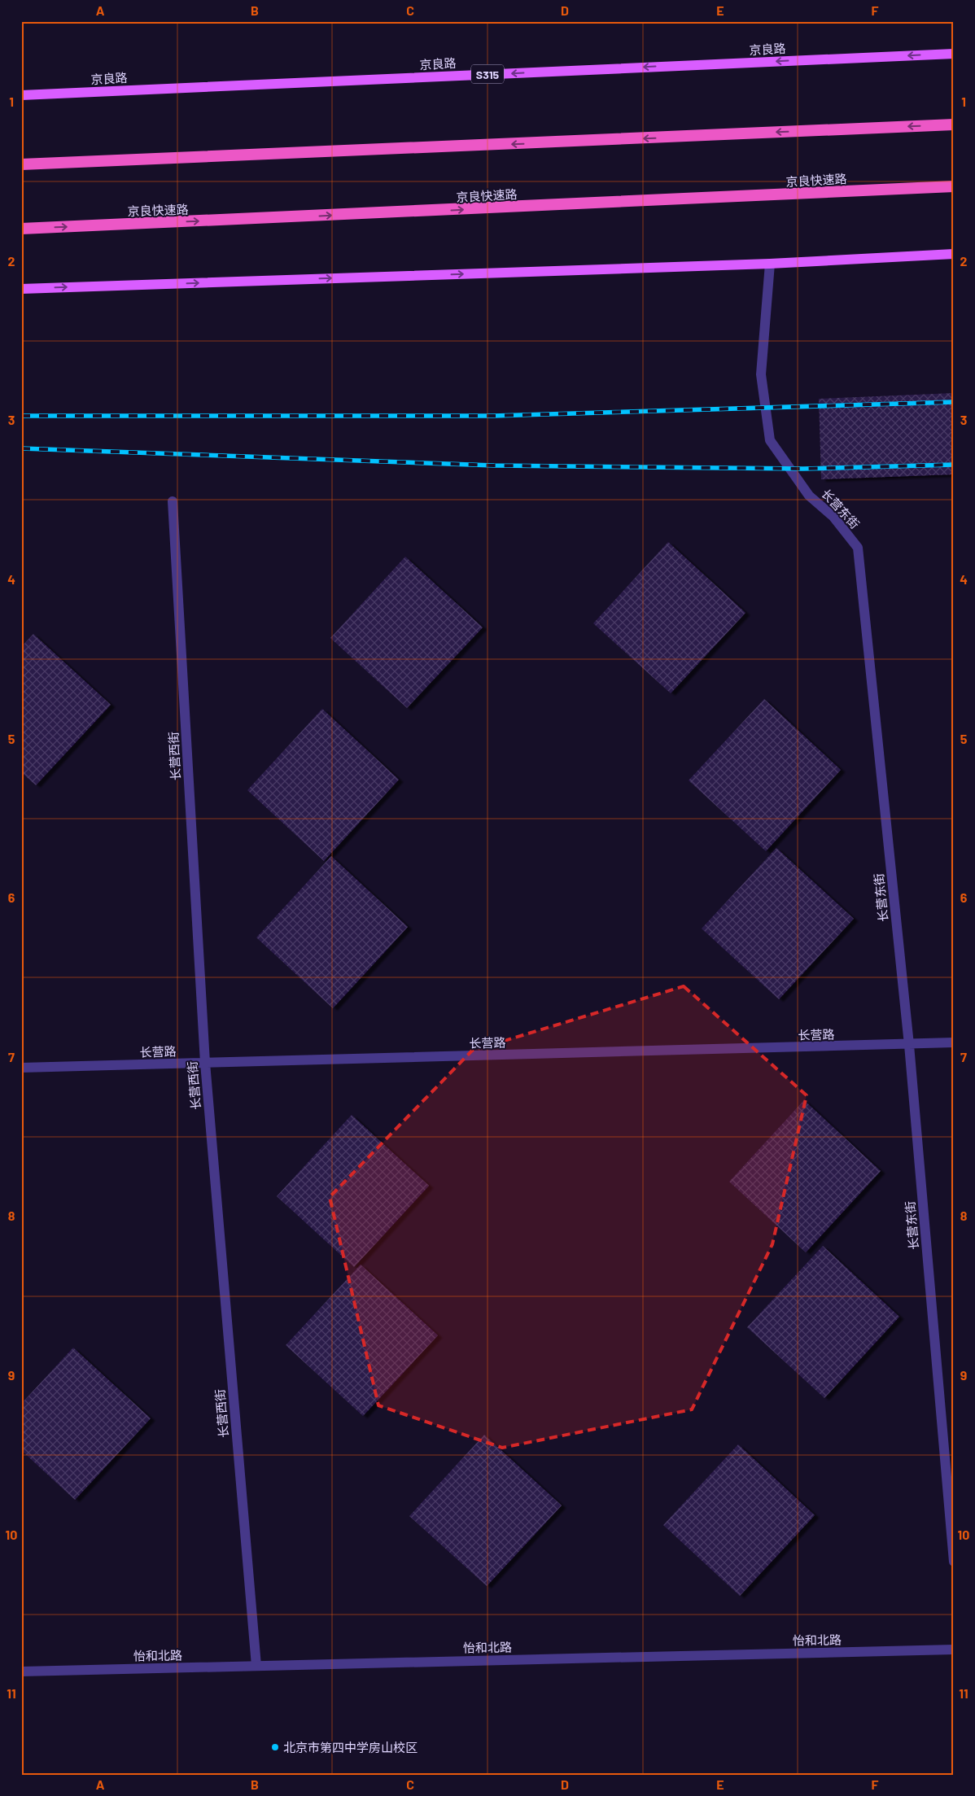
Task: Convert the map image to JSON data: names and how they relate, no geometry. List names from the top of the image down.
{
  "streets": {
    "highway": ["京良快速路"],
    "main road": ["京良路", "S315"],
    "street": [
      "长营东街",
      "长营西街",
      "长营路",
      "怡和北路"
    ]
  },
  "crossings": [
    ["长营东街", "长营路"],
    ["长营西街", "长营路"],
    ["长营西街", "怡和北路"]
  ],
  "one_way": ["京良路"],
  "places": ["北京市第四中学房山校区"],
  "grid": {
    "columns": [
      "A",
      "B",
      "C",
      "D",
      "E",
      "F"
    ],
    "rows": [
      "1",
      "2",
      "3",
      "4",
      "5",
      "6",
      "7",
      "8",
      "9",
      "10",
      "11"
    ]
  }
}
